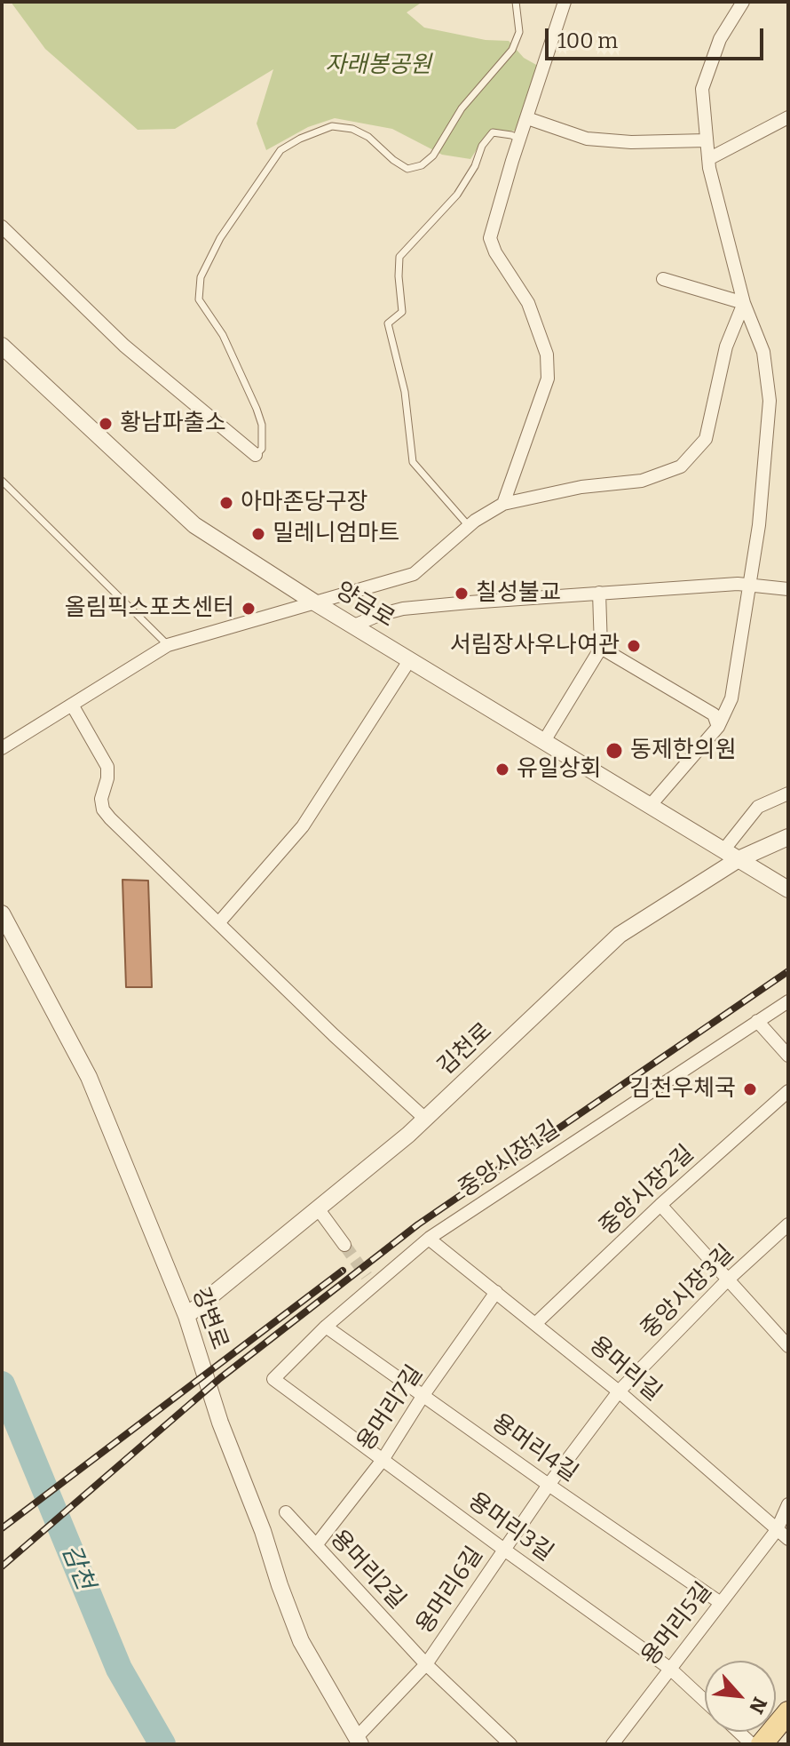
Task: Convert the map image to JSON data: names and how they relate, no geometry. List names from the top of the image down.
{
  "streets": {
    "street": [
      "양금로",
      "김천로",
      "중앙시장1길",
      "중앙시장2길",
      "중앙시장3길",
      "강변로",
      "용머리길",
      "용머리7길",
      "용머리4길",
      "용머리3길",
      "용머리2길",
      "용머리6길",
      "용머리5길"
    ]
  },
  "crossings": [
    ["양금로", "김천로"],
    ["김천로", "강변로"],
    ["중앙시장1길", "용머리길"],
    ["중앙시장1길", "용머리4길"],
    ["중앙시장1길", "용머리3길"],
    ["중앙시장2길", "용머리길"],
    ["중앙시장3길", "용머리길"],
    ["중앙시장3길", "용머리6길"],
    ["강변로", "용머리6길"],
    ["용머리길", "용머리7길"],
    ["용머리길", "용머리6길"],
    ["용머리길", "용머리5길"],
    ["용머리7길", "용머리4길"],
    ["용머리7길", "용머리3길"],
    ["용머리7길", "용머리2길"],
    ["용머리4길", "용머리6길"],
    ["용머리4길", "용머리5길"],
    ["용머리3길", "용머리6길"],
    ["용머리3길", "용머리5길"],
    ["용머리2길", "용머리6길"]
  ],
  "water": ["감천"],
  "parks": ["자래봉공원"],
  "places": [
    "황남파출소",
    "아마존당구장",
    "밀레니엄마트",
    "칠성불교",
    "올림픽스포츠센터",
    "서림장사우나여관",
    "동제한의원",
    "유일상회",
    "김천우체국"
  ],
  "scale_bar": "100 m",
  "north": "bottom right"
}
